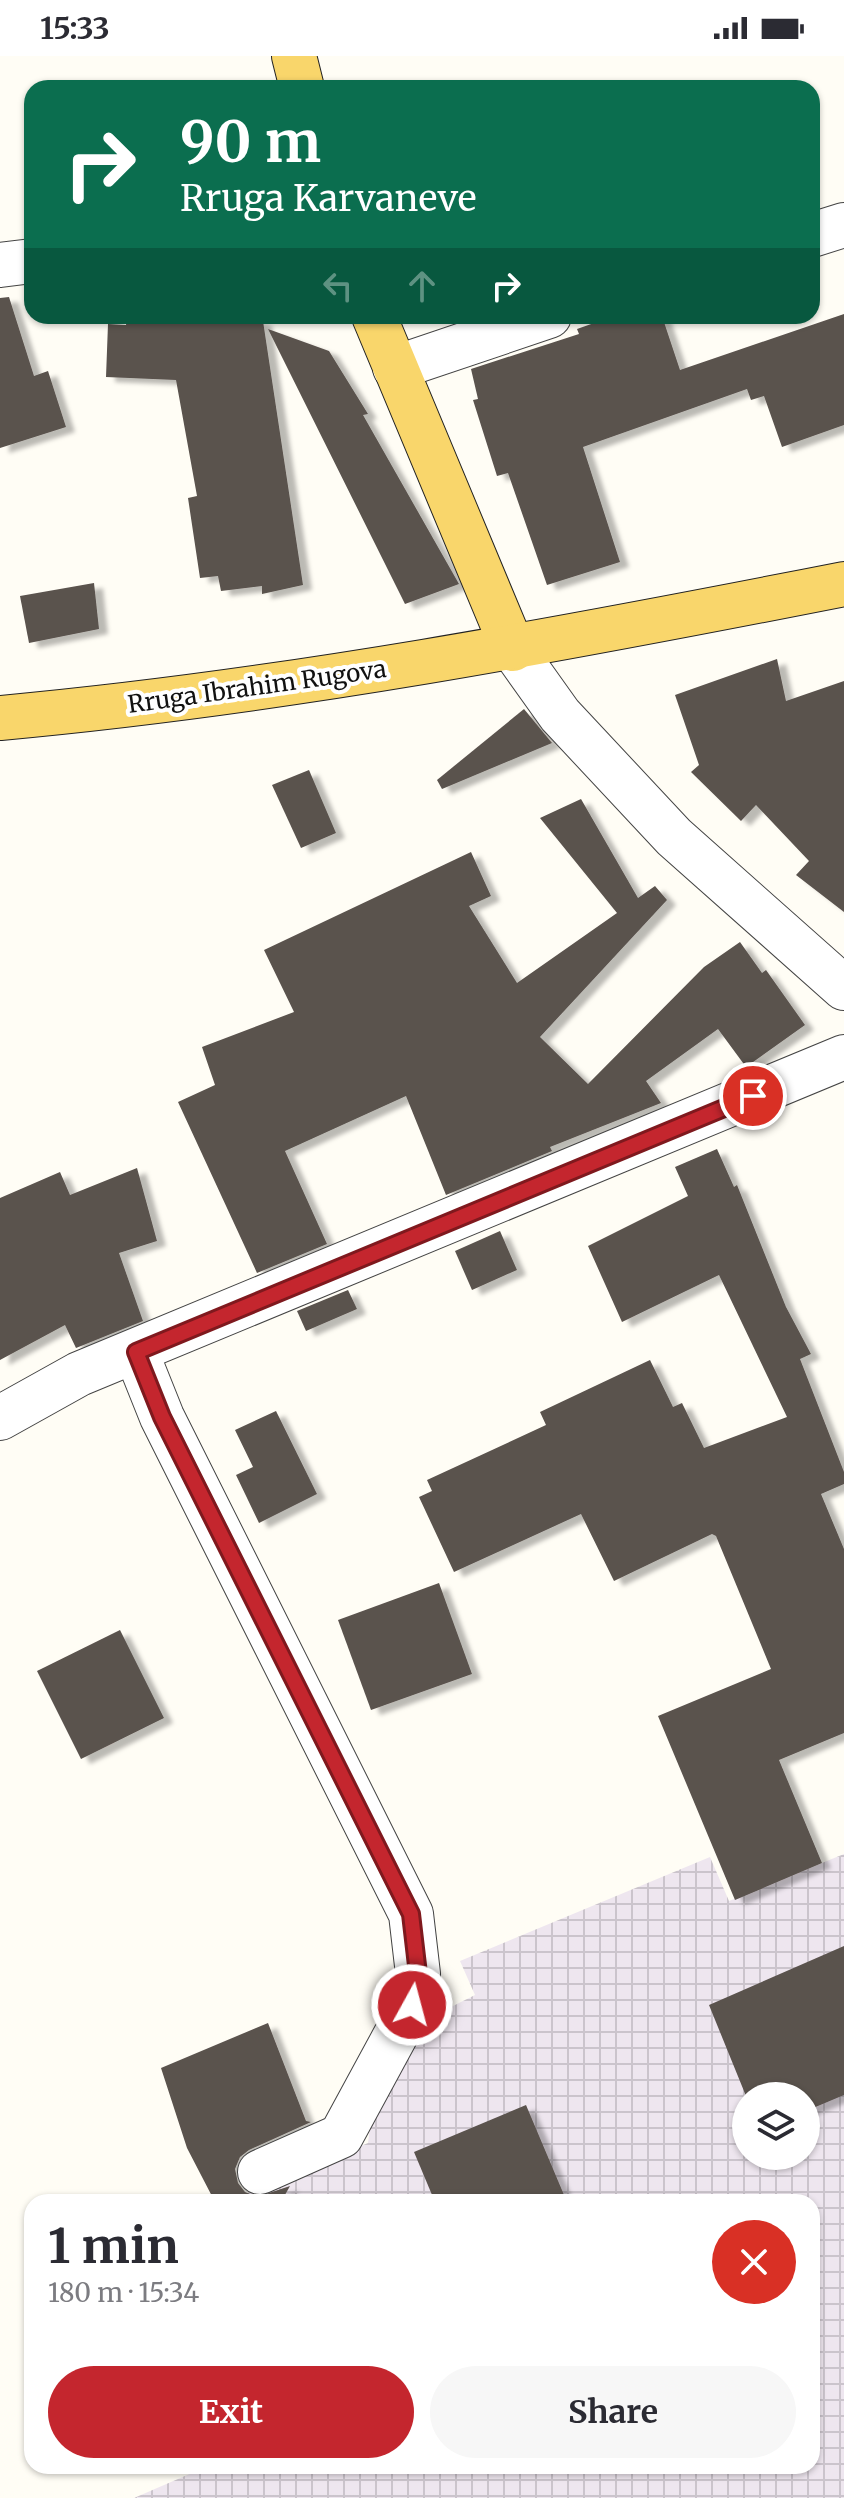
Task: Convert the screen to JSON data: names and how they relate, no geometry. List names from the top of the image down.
{
  "streets": {
    "main road": ["Rruga Ibrahim Rugova"]
  },
  "page": {
    "status": "15:33",
    "turn": ["90 m", "Rruga Karvaneve"],
    "heading": ["1 min", "180 m · 15:34"],
    "buttons": ["Exit", "Share"]
  }
}
